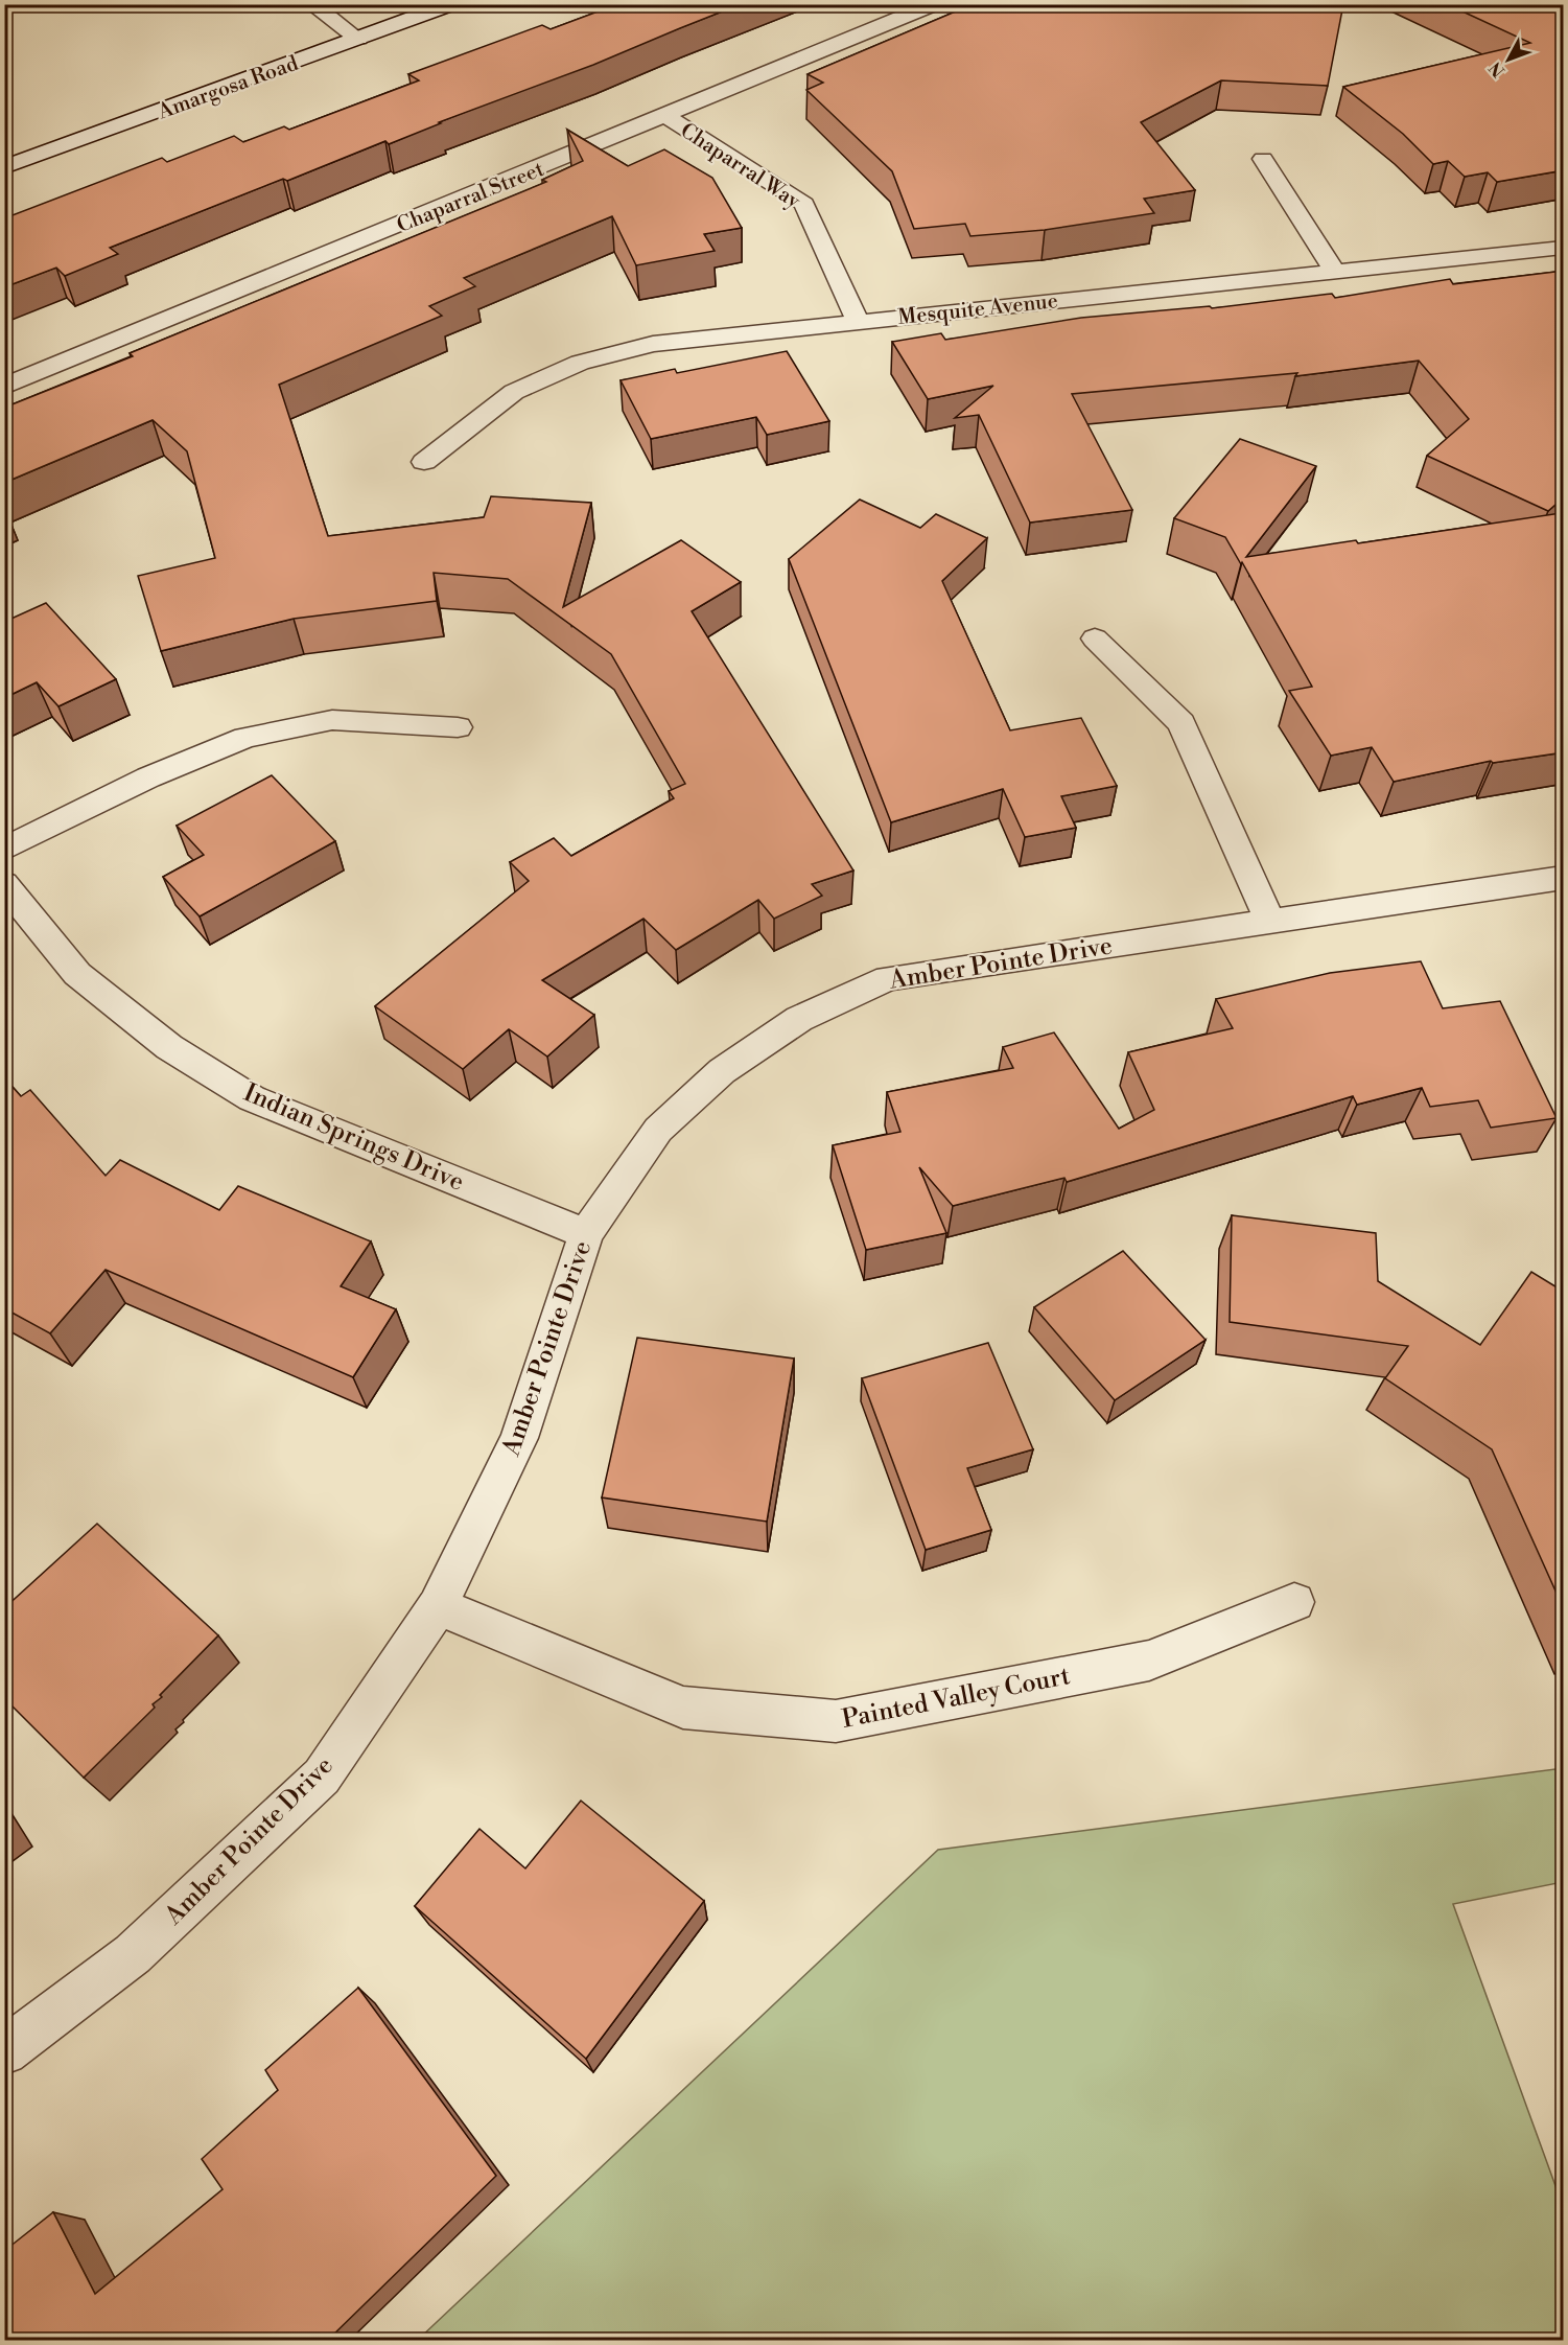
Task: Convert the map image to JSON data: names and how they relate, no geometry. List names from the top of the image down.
{
  "streets": {
    "street": [
      "Amargosa Road",
      "Chaparral Way",
      "Chaparral Street",
      "Mesquite Avenue",
      "Amber Pointe Drive",
      "Indian Springs Drive",
      "Painted Valley Court"
    ]
  },
  "crossings": [
    ["Chaparral Way", "Chaparral Street"],
    ["Chaparral Way", "Mesquite Avenue"],
    ["Amber Pointe Drive", "Indian Springs Drive"],
    ["Amber Pointe Drive", "Painted Valley Court"]
  ],
  "north": "bottom left"
}
